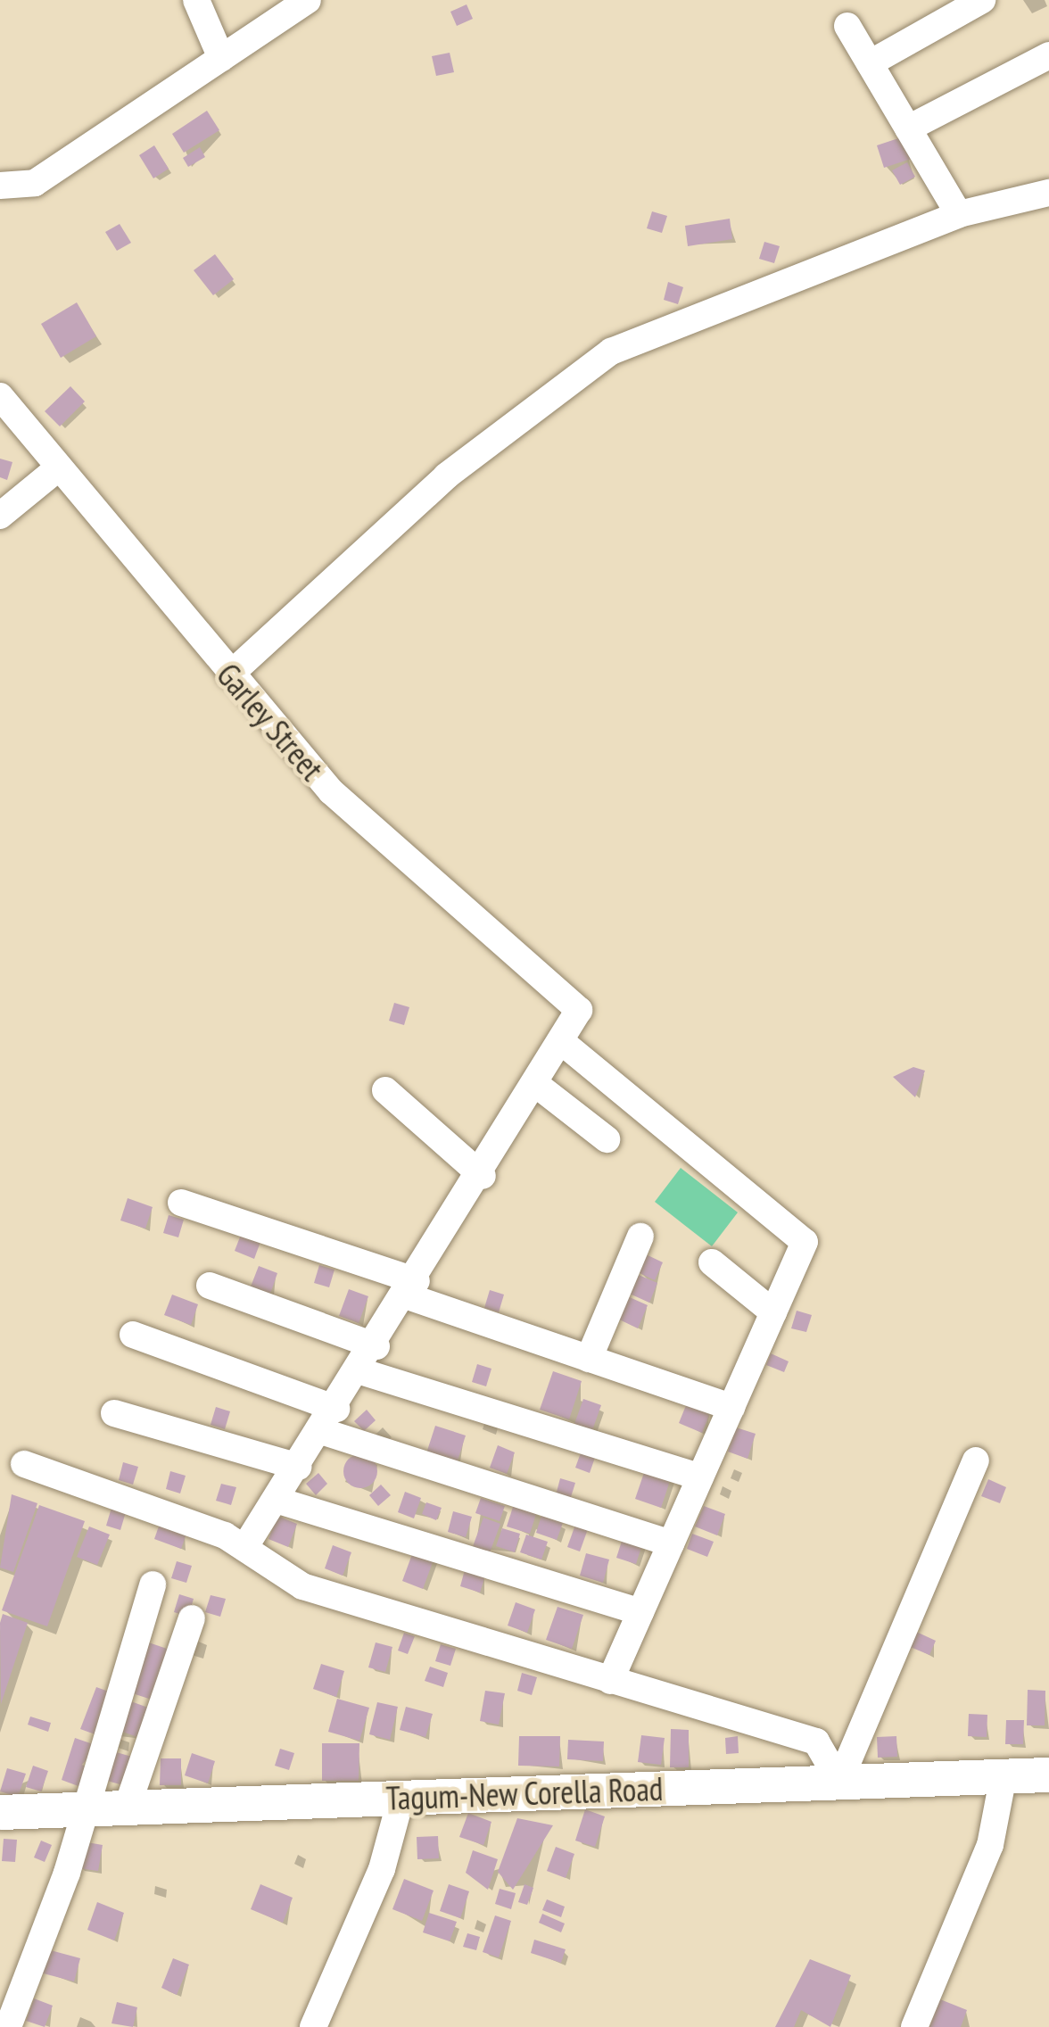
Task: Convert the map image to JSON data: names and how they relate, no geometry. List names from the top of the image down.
{
  "streets": {
    "main road": ["Tagum-New Corella Road"],
    "street": ["Garley Street"]
  }
}
